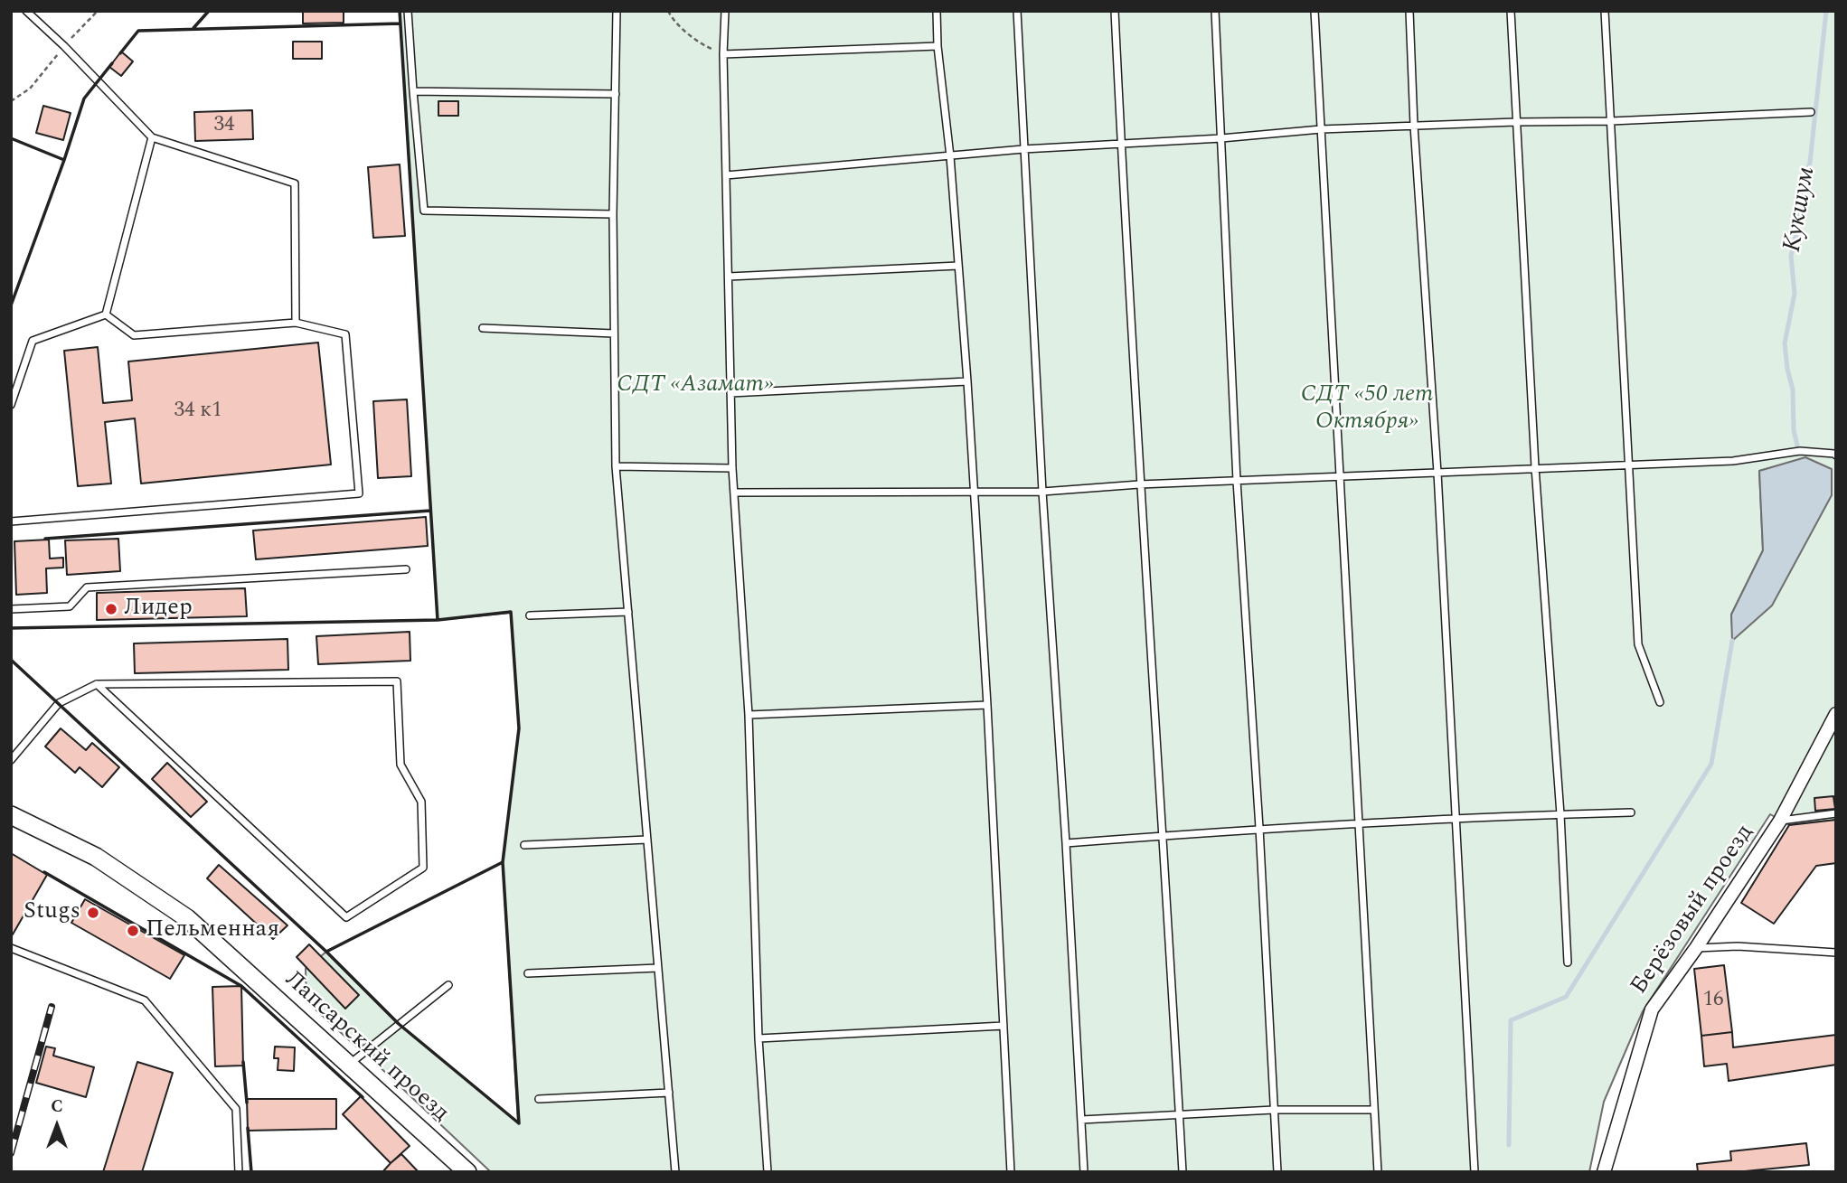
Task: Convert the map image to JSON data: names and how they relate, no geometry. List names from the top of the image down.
{
  "streets": {
    "street": ["Берёзовый проезд", "Лапсарский проезд"]
  },
  "water": ["Кукшум"],
  "parks": ["СДТ «Азамат»", "СДТ «50 лет Октября»"],
  "places": ["Лидер", "Stugs", "Пельменная"],
  "house_numbers": ["34", "34 к1", "16"],
  "north": "top"
}
